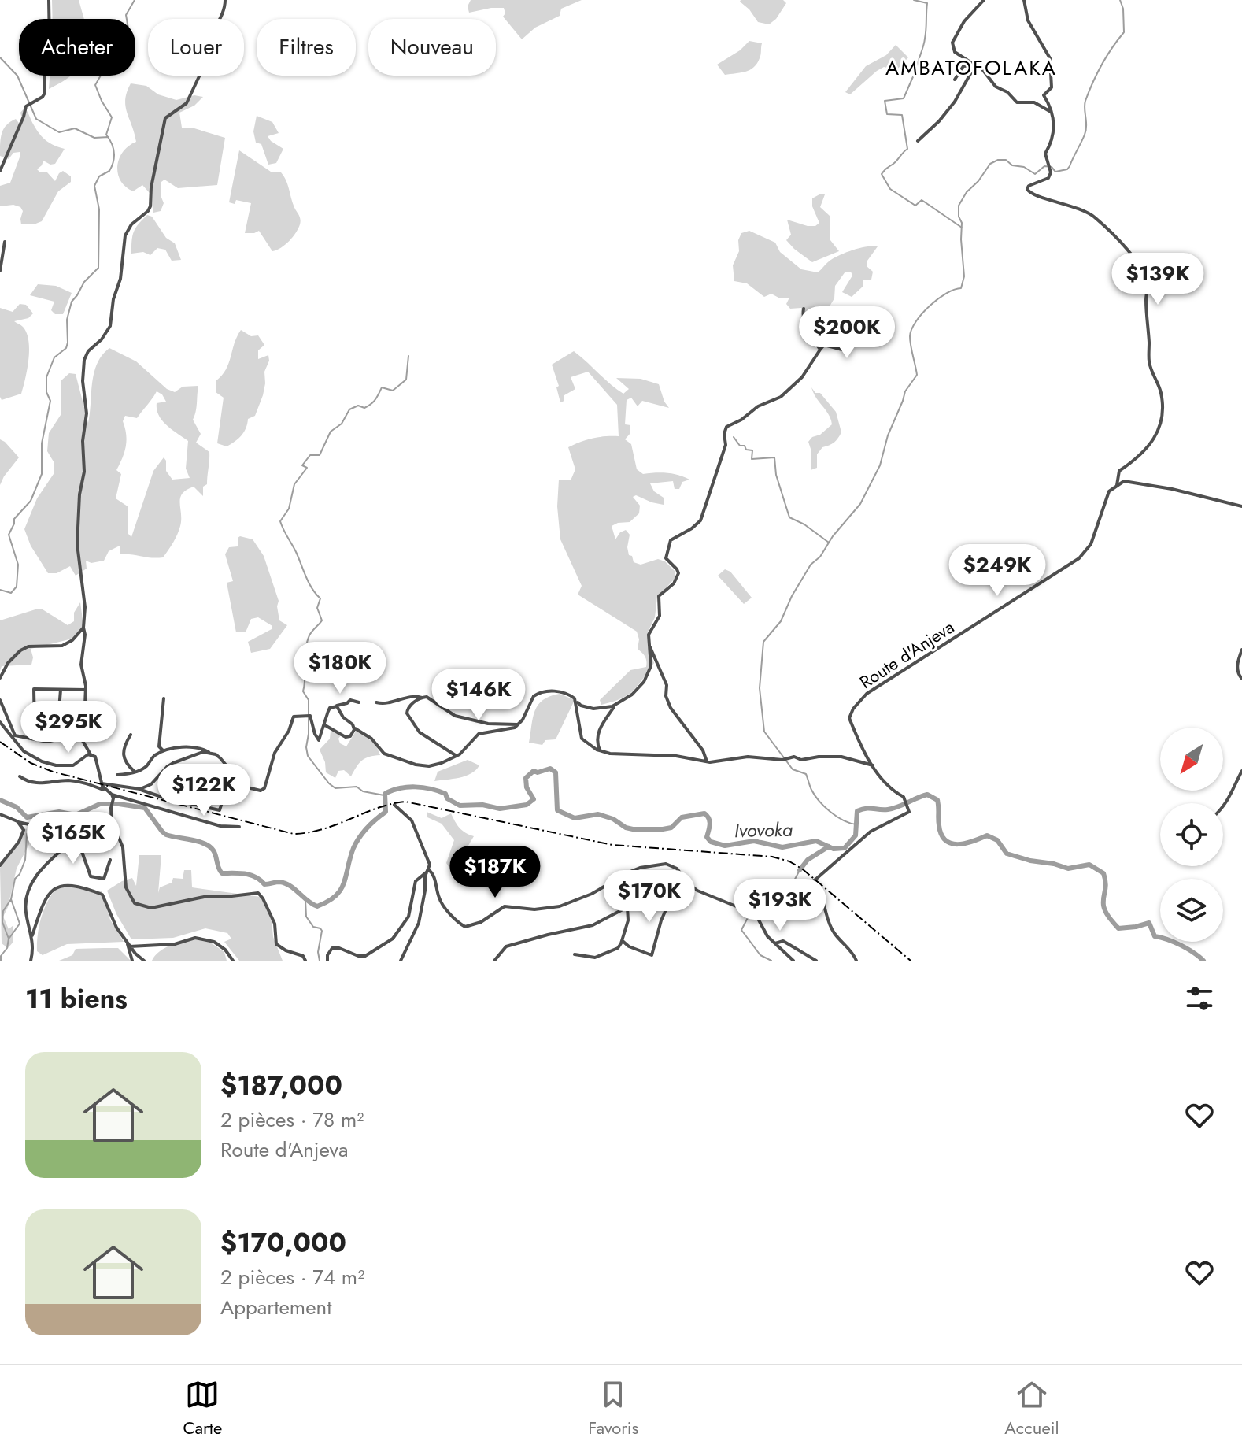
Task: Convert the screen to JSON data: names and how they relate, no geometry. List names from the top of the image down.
{
  "streets": {
    "street": ["Route d'Anjeva"]
  },
  "districts": ["AMBATOFOLAKA"],
  "water": ["Ivovoka"],
  "north": "bottom left",
  "page": {
    "chip": [
      "Acheter",
      "Louer",
      "Filtres",
      "Nouveau"
    ],
    "price": [
      "$139K",
      "$200K",
      "$249K",
      "$180K",
      "$146K",
      "$295K",
      "$122K",
      "$165K",
      "$187K",
      "$170K",
      "$193K"
    ],
    "heading": "11 biens",
    "list": [
      {
        "name": "$187,000",
        "note": "2 pièces · 78 m² · Route d'Anjeva"
      },
      {
        "name": "$170,000",
        "note": "2 pièces · 74 m² · Appartement"
      }
    ],
    "tabs": ["Carte", "Favoris", "Accueil"]
  }
}
